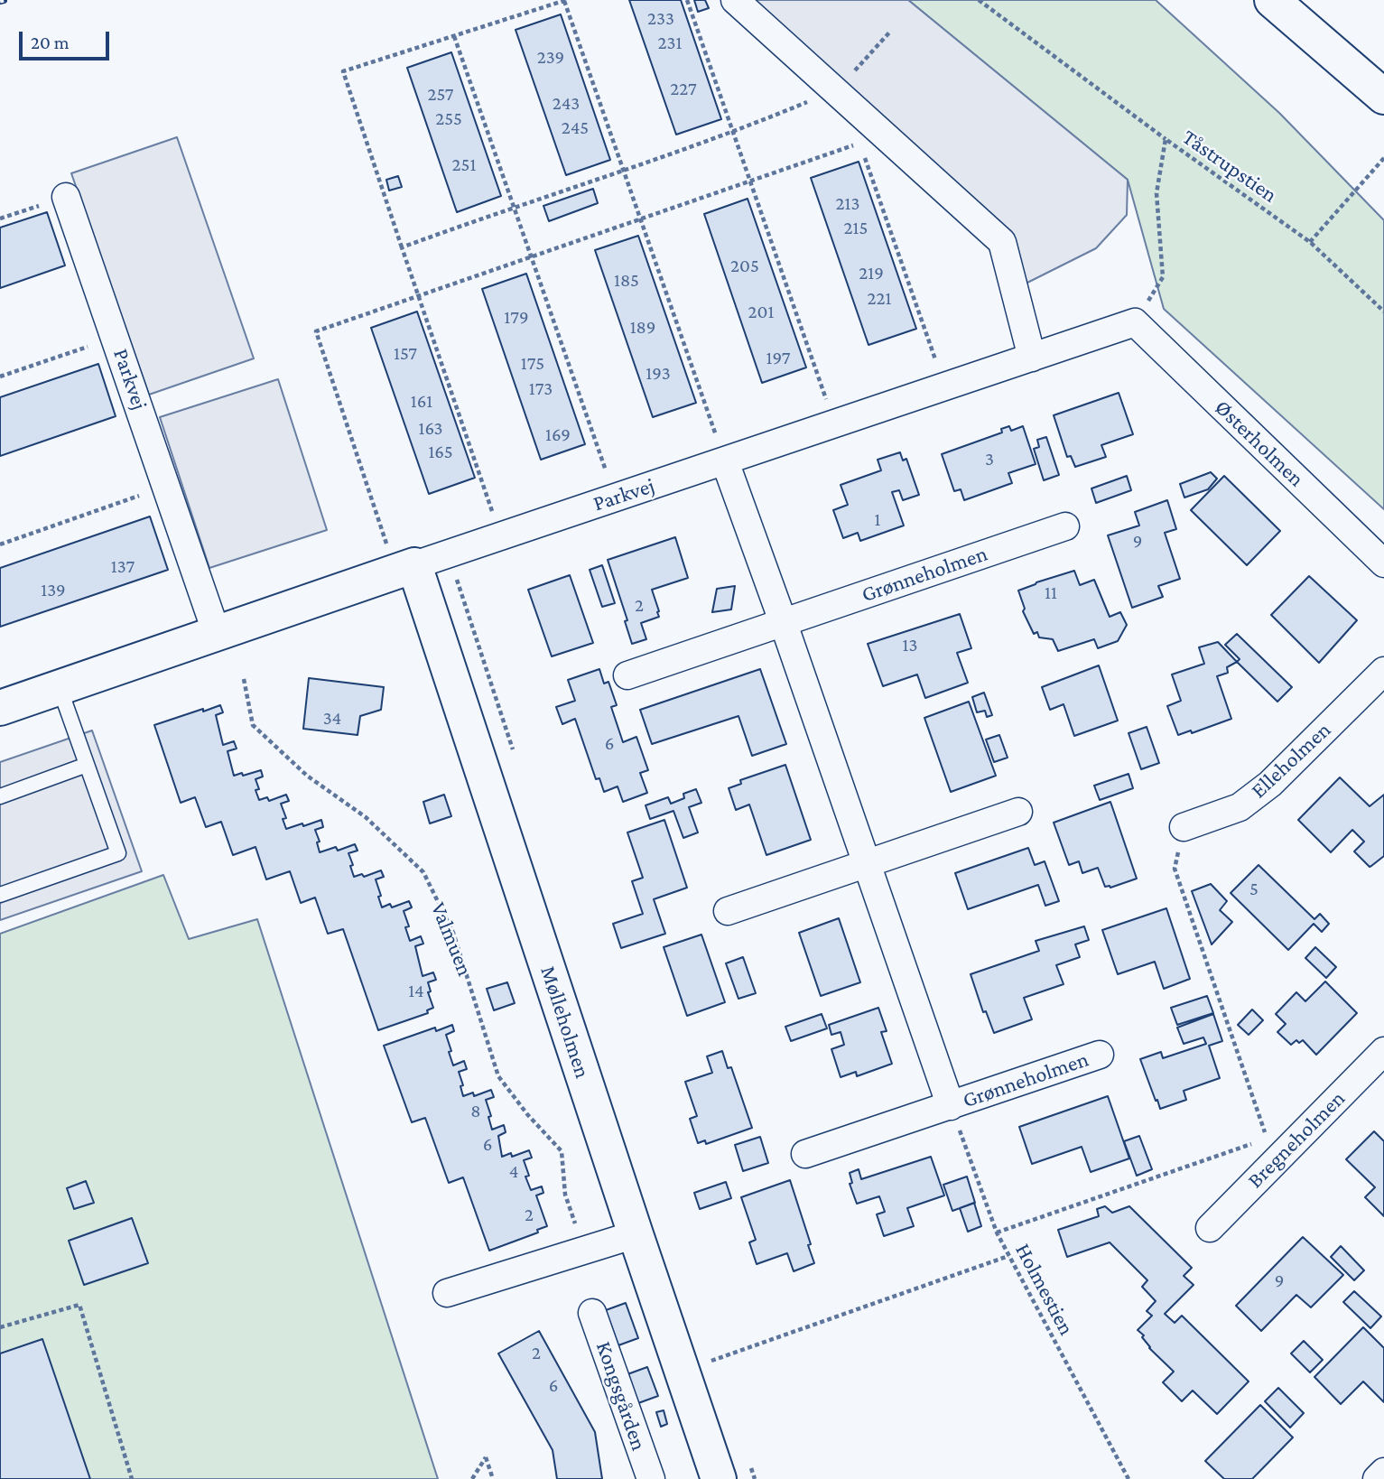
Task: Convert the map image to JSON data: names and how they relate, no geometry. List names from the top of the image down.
{
  "streets": {
    "main road": ["Parkvej", "Mølleholmen"],
    "street": [
      "Østerholmen",
      "Grønneholmen",
      "Elleholmen",
      "Bregneholmen",
      "Kongsgården"
    ],
    "path": ["Tåstrupstien", "Valmuen", "Holmestien"]
  },
  "crossings": [
    ["Tåstrupstien", "Parkvej"],
    ["Tåstrupstien", "Østerholmen"],
    ["Parkvej", "Østerholmen"],
    ["Parkvej", "Grønneholmen"],
    ["Parkvej", "Mølleholmen"],
    ["Grønneholmen", "Holmestien"]
  ],
  "house_numbers": [
    "233",
    "231",
    "239",
    "227",
    "257",
    "243",
    "255",
    "245",
    "251",
    "213",
    "215",
    "205",
    "219",
    "185",
    "221",
    "201",
    "179",
    "189",
    "157",
    "197",
    "175",
    "193",
    "173",
    "161",
    "163",
    "169",
    "165",
    "3",
    "1",
    "9",
    "137",
    "139",
    "11",
    "2",
    "13",
    "34",
    "6",
    "5",
    "14",
    "8",
    "6",
    "4",
    "2",
    "9",
    "2",
    "6"
  ],
  "scale_bar": "20 m"
}
